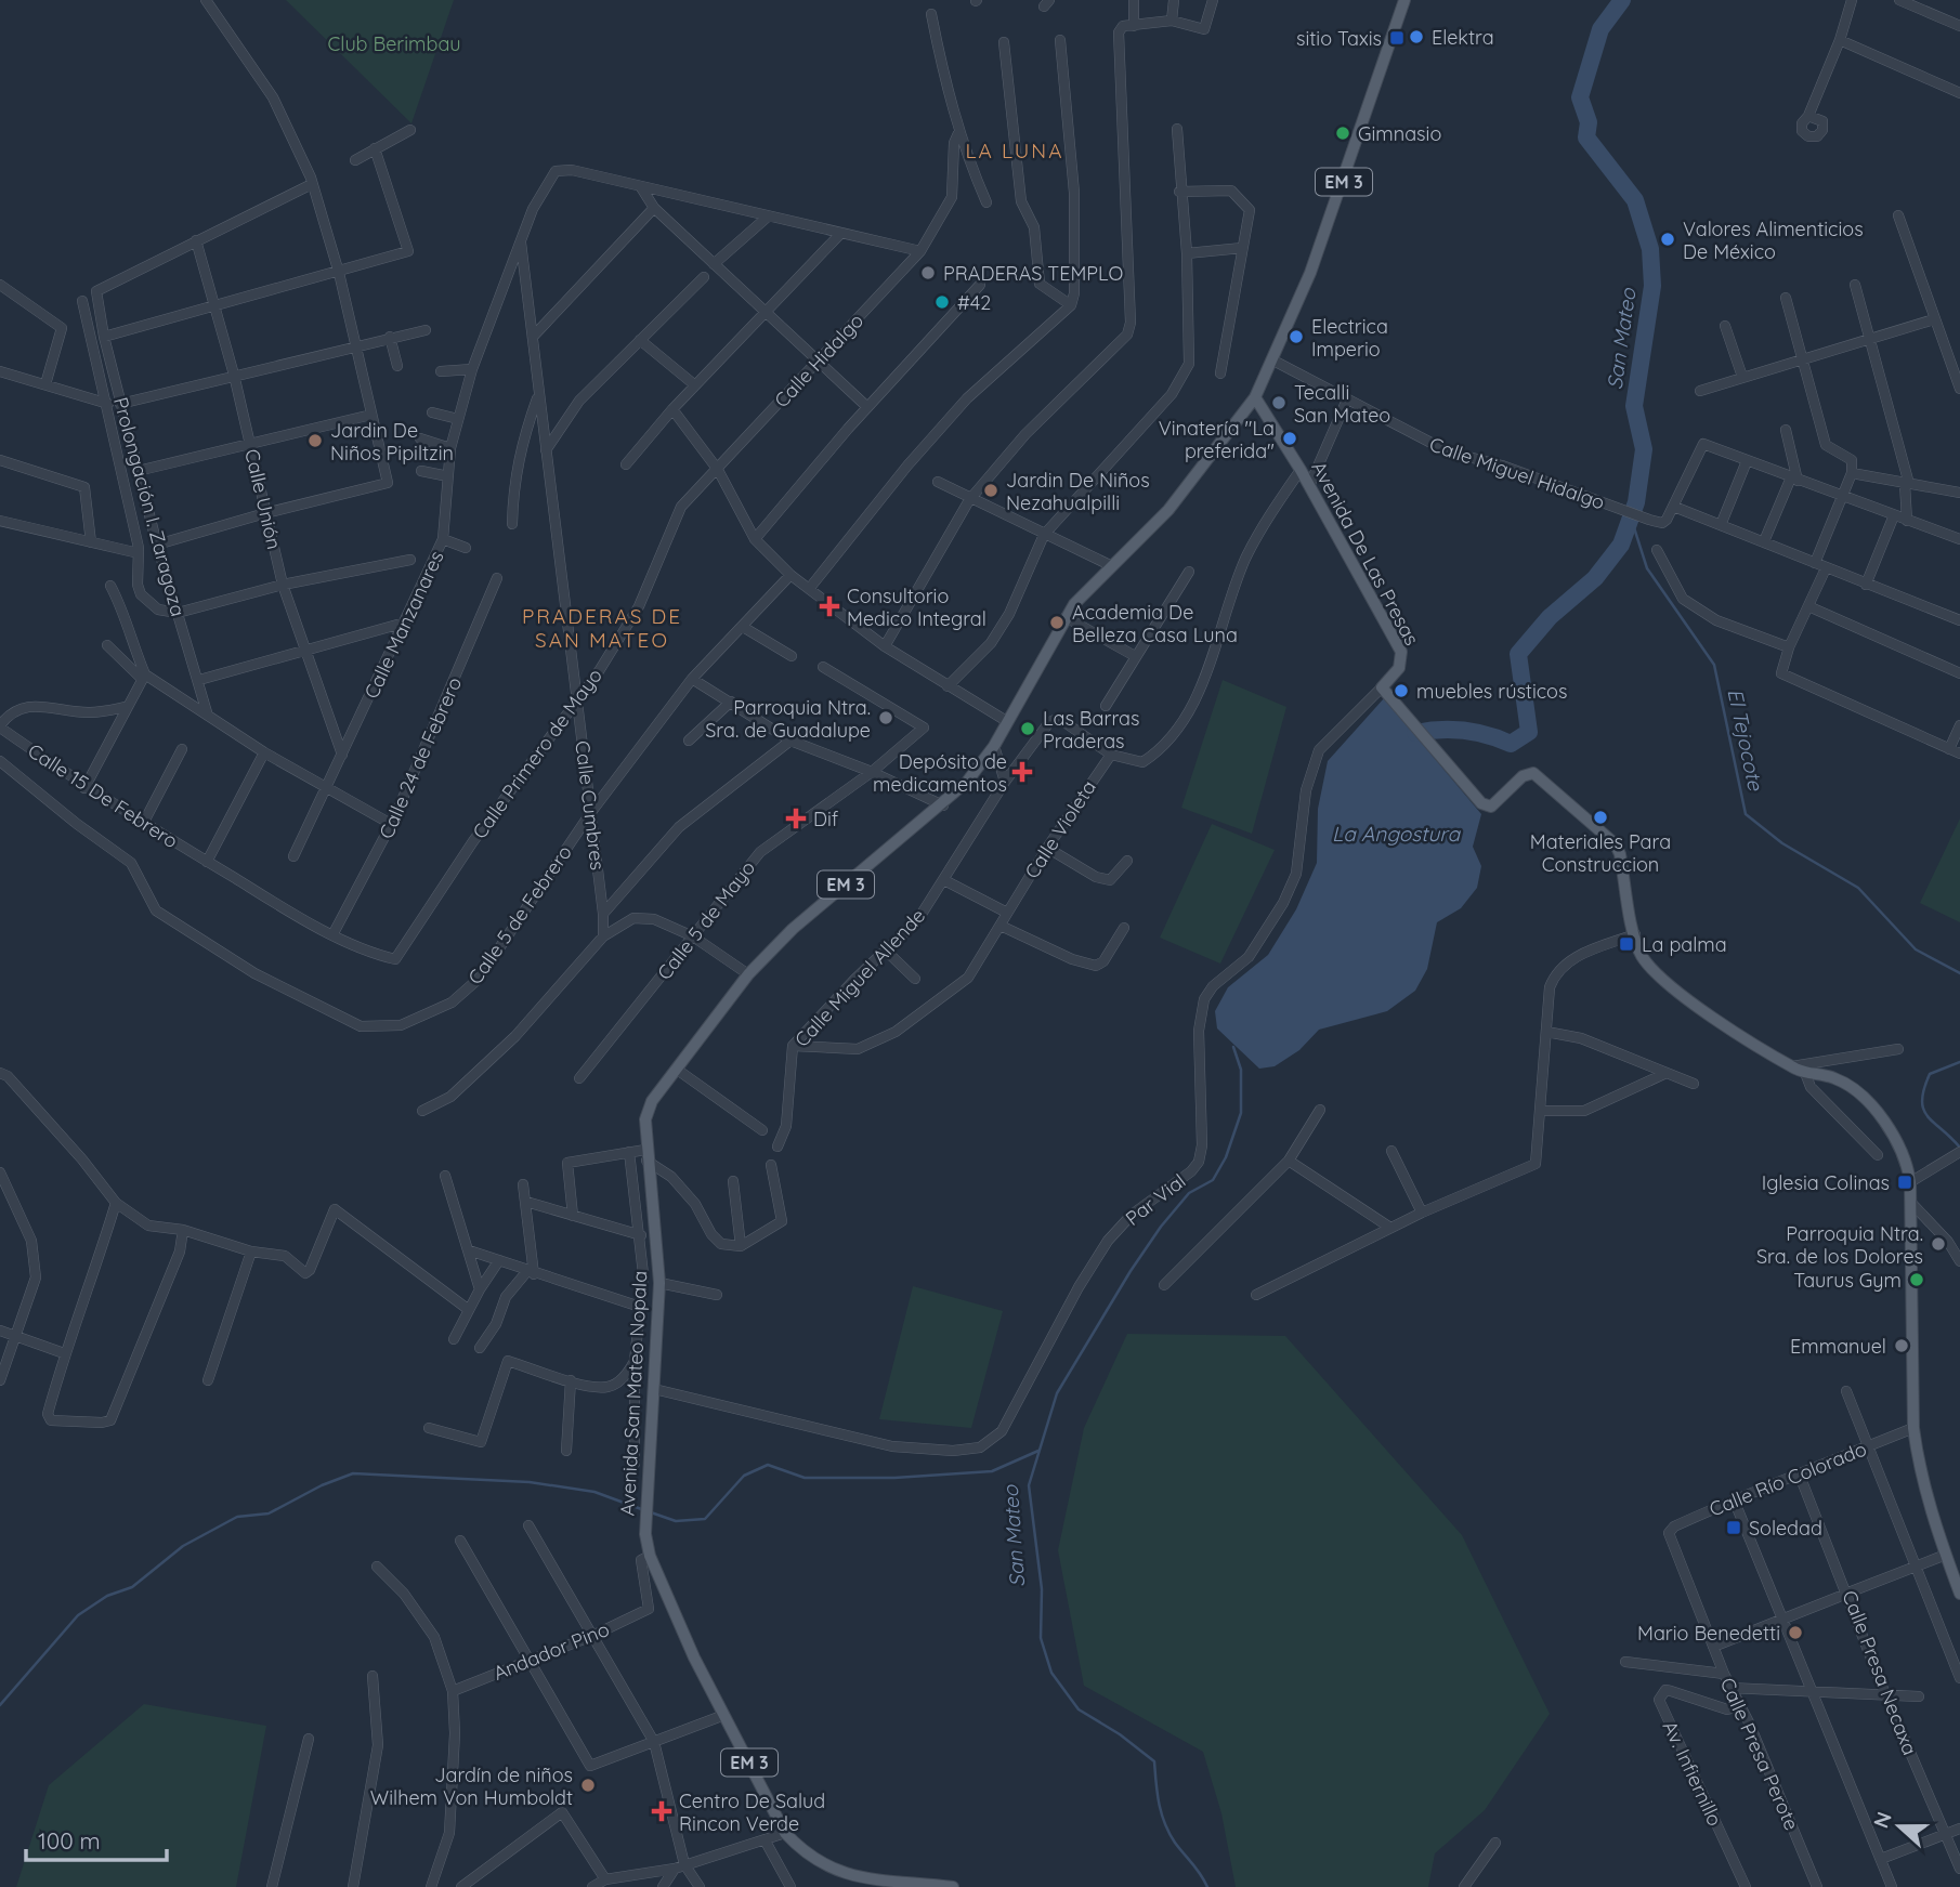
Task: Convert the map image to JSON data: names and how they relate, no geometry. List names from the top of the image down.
{
  "streets": {
    "main road": ["EM 3", "Avenida De Las Presas", "Avenida San Mateo Nopala"],
    "street": [
      "Calle Hidalgo",
      "Calle Miguel Hidalgo",
      "Calle Unión",
      "Prolongación I. Zaragoza",
      "Calle Manzanares",
      "Calle Primero de Mayo",
      "Calle 24 de Febrero",
      "Calle 15 De Febrero",
      "Calle Cumbres",
      "Calle Violeta",
      "Calle 5 de Febrero",
      "Calle 5 de Mayo",
      "Calle Miguel Allende",
      "Par Vial",
      "Calle Río Colorado",
      "Andador Pino",
      "Calle Presa Necaxa",
      "Calle Presa Perote",
      "Av. Infiernillo"
    ]
  },
  "crossings": [
    ["Calle Hidalgo", "Calle Primero de Mayo"],
    ["Calle Miguel Hidalgo", "Avenida San Mateo Nopala"],
    ["Calle Unión", "Prolongación I. Zaragoza"],
    ["Calle Unión", "Calle Manzanares"],
    ["Avenida De Las Presas", "Par Vial"],
    ["Avenida De Las Presas", "Avenida San Mateo Nopala"],
    ["Calle Manzanares", "Calle Cumbres"],
    ["Calle Primero de Mayo", "Calle 15 De Febrero"],
    ["Calle Primero de Mayo", "Calle Cumbres"],
    ["Calle 24 de Febrero", "Calle 15 De Febrero"],
    ["Calle Cumbres", "Calle 5 de Febrero"],
    ["Calle Violeta", "Calle Miguel Allende"],
    ["Par Vial", "Avenida San Mateo Nopala"],
    ["Avenida San Mateo Nopala", "Andador Pino"],
    ["Calle Río Colorado", "Calle Presa Necaxa"],
    ["Calle Río Colorado", "Calle Presa Perote"],
    ["Calle Presa Perote", "Av. Infiernillo"]
  ],
  "districts": ["LA LUNA", "PRADERAS DE SAN MATEO"],
  "water": ["San Mateo", "El Tejocote", "La Angostura"],
  "parks": ["Club Berimbau"],
  "places": {
    "other": [
      "Elektra",
      "Gimnasio",
      "Valores Alimenticios De México",
      "PRADERAS TEMPLO",
      "#42",
      "Electrica Imperio",
      "Tecalli San Mateo",
      "Vinatería \"La preferida\"",
      "Jardin De Niños Pipiltzin",
      "Jardin De Niños Nezahualpilli",
      "Academia De Belleza Casa Luna",
      "muebles rústicos",
      "Parroquia Ntra. Sra. de Guadalupe",
      "Las Barras Praderas",
      "Materiales Para Construccion",
      "Parroquia Ntra. Sra. de los Dolores",
      "Taurus Gym",
      "Emmanuel",
      "Mario Benedetti",
      "Jardín de niños Wilhem Von Humboldt"
    ],
    "transit": [
      "sitio Taxis",
      "La palma",
      "Iglesia Colinas",
      "Soledad"
    ],
    "health": [
      "Consultorio Medico Integral",
      "Depósito de medicamentos",
      "Dif",
      "Centro De Salud Rincon Verde"
    ]
  },
  "scale_bar": "100 m",
  "north": "left"
}
